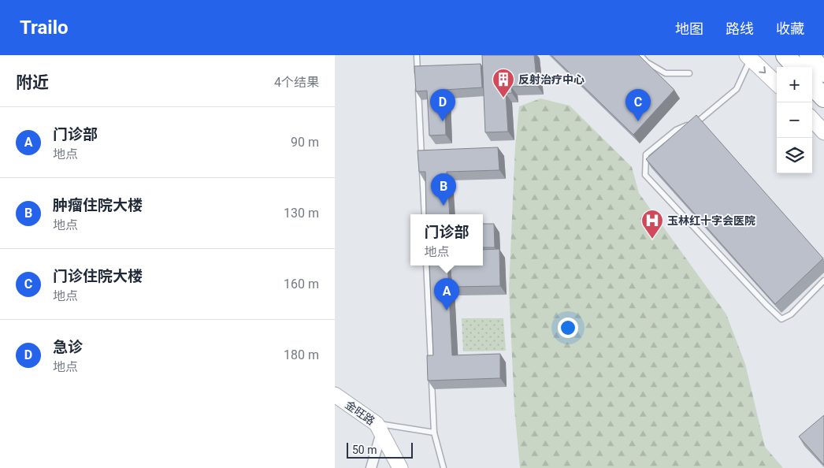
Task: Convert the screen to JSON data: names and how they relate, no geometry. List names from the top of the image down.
{
  "streets": {
    "street": ["金旺路"]
  },
  "places": {
    "building": ["反射治疗中心"],
    "hospital": ["玉林红十字会医院"]
  },
  "scale_bar": "50 m",
  "page": {
    "header": "Trailo",
    "nav": ["地图", "路线", "收藏"],
    "heading": ["附近", "4个结果"],
    "map_buttons": ["+", "−"],
    "pins": [
      "C",
      "D",
      "B",
      "A"
    ],
    "list": [
      {
        "mark": "A",
        "name": "门诊部",
        "note": "地点",
        "value": "90 m"
      },
      {
        "mark": "B",
        "name": "肿瘤住院大楼",
        "note": "地点",
        "value": "130 m"
      },
      {
        "mark": "C",
        "name": "门诊住院大楼",
        "note": "地点",
        "value": "160 m"
      },
      {
        "mark": "D",
        "name": "急诊",
        "note": "地点",
        "value": "180 m"
      }
    ],
    "popup": ["门诊部", "地点"],
    "scale": "50 m"
  }
}
